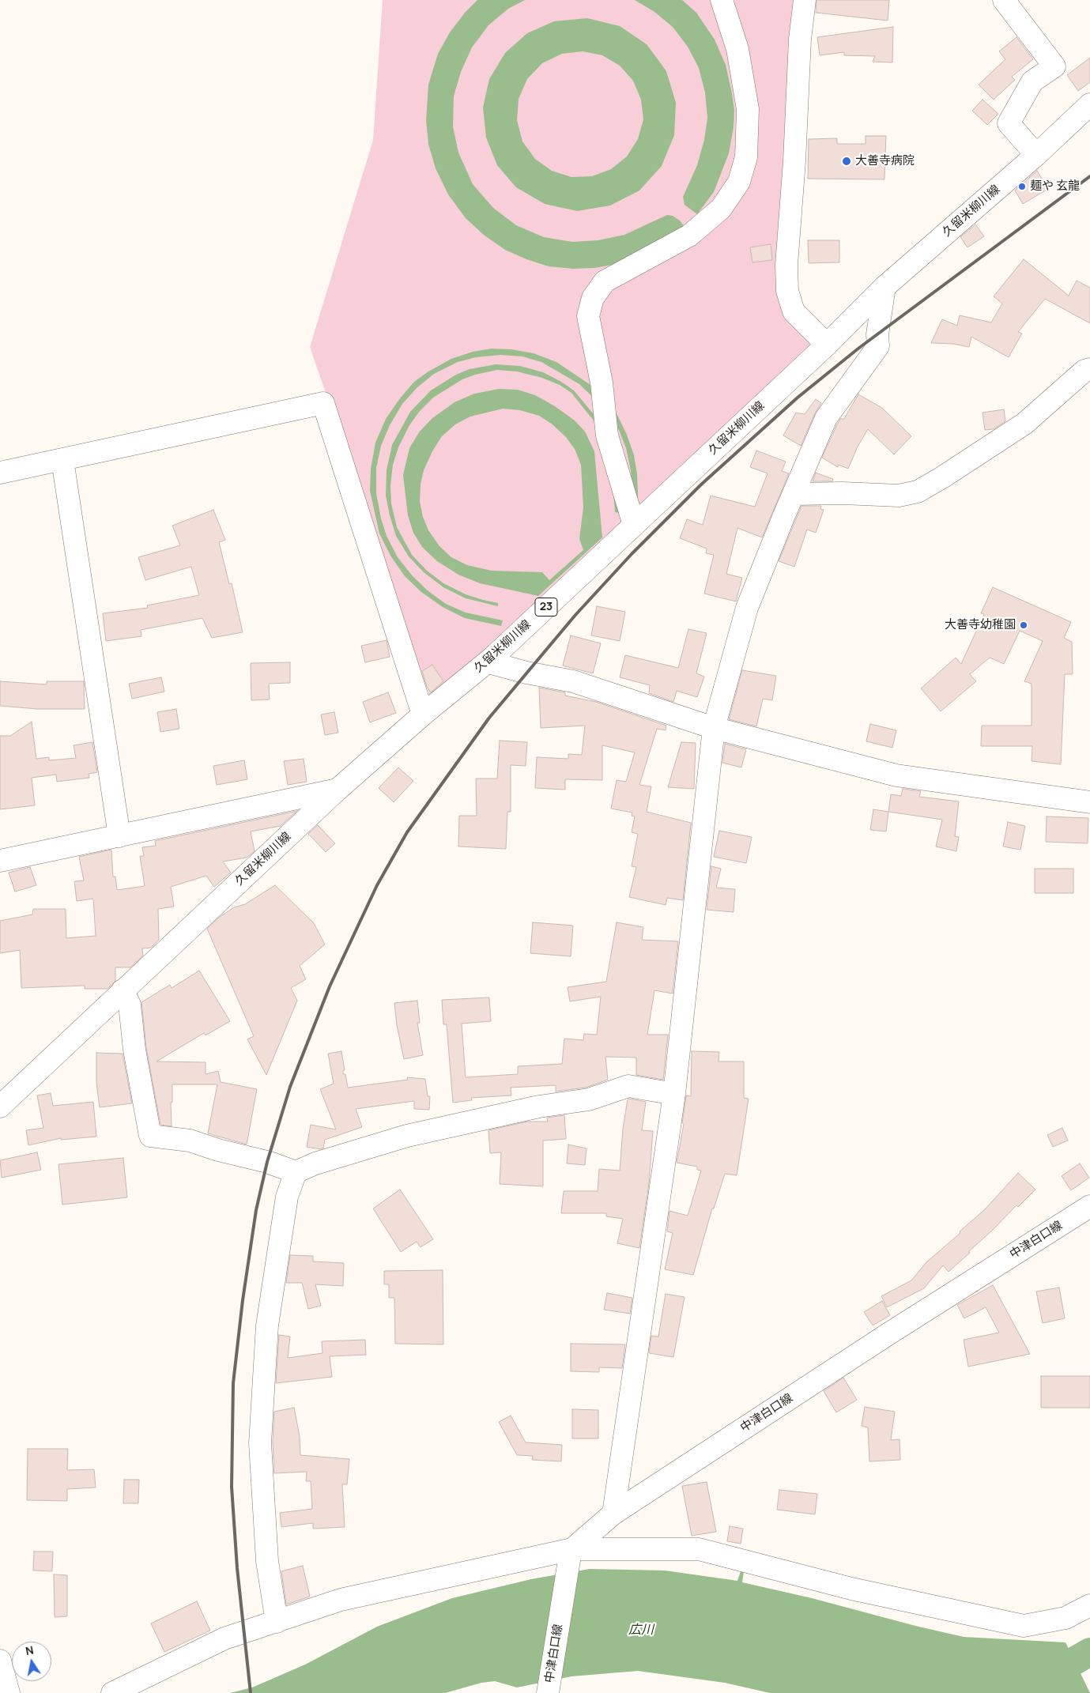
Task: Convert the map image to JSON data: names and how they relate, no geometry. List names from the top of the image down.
{
  "streets": {
    "street": ["久留米柳川線", "23", "中津白口線"]
  },
  "water": ["広川"],
  "places": ["大善寺病院", "麺や 玄龍", "大善寺幼稚園"],
  "north": "top"
}
